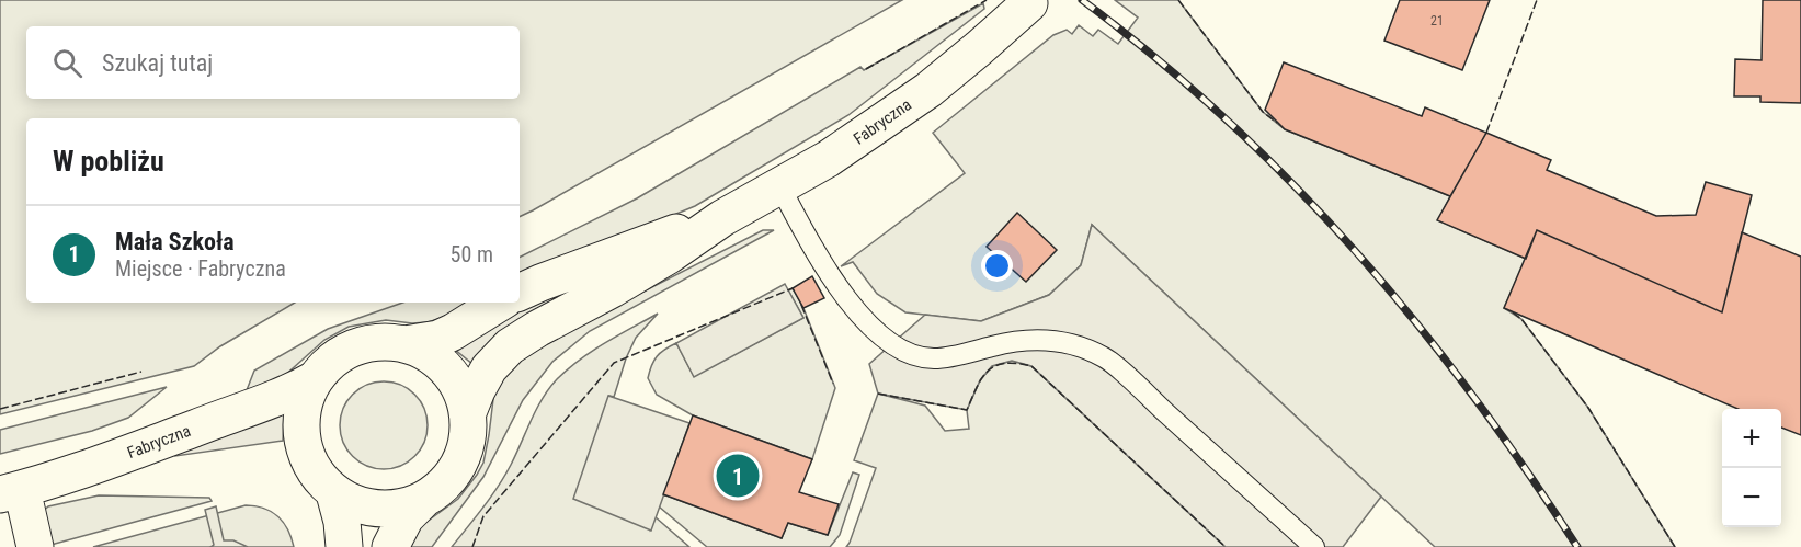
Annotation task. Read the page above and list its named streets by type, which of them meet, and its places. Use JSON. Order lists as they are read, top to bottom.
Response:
{
  "streets": {
    "street": ["Fabryczna"]
  },
  "house_numbers": ["21"],
  "page": {
    "search": "Szukaj tutaj",
    "heading": "W pobliżu",
    "list": [
      {
        "mark": "1",
        "name": "Mała Szkoła",
        "note": "Miejsce · Fabryczna",
        "value": "50 m"
      }
    ],
    "map_buttons": ["+", "−"],
    "pins": "1"
  }
}
